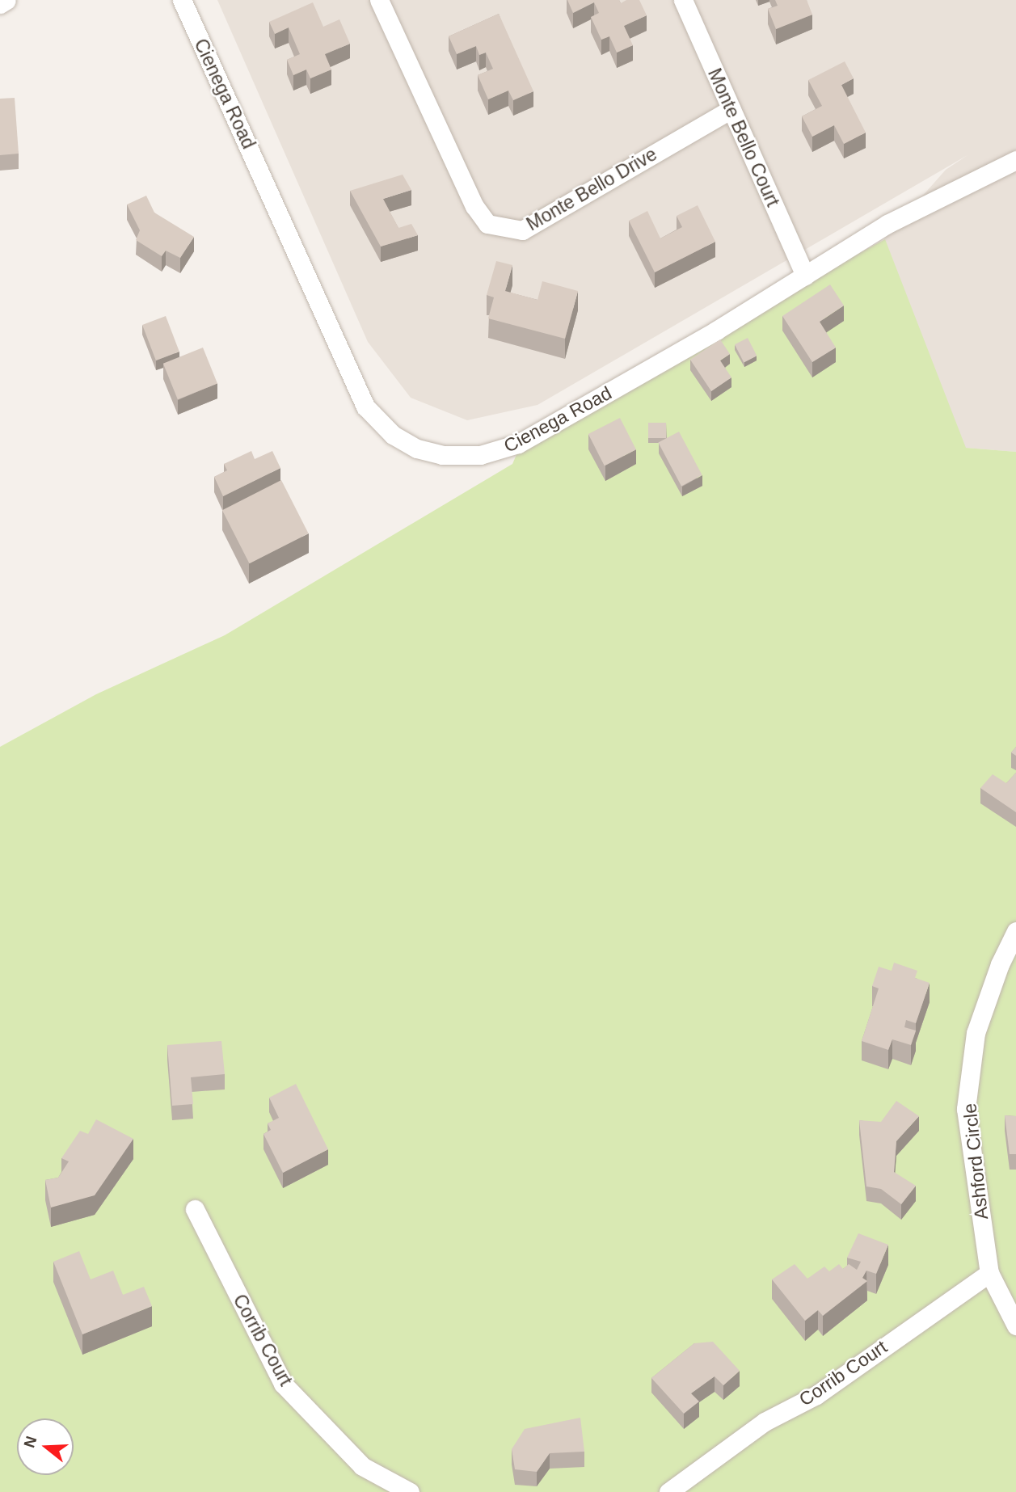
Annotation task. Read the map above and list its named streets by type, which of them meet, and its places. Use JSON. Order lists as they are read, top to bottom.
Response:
{
  "streets": {
    "street": [
      "Cienega Road",
      "Monte Bello Court",
      "Monte Bello Drive",
      "Ashford Circle",
      "Corrib Court"
    ]
  },
  "crossings": [
    ["Cienega Road", "Monte Bello Court"],
    ["Monte Bello Court", "Monte Bello Drive"],
    ["Ashford Circle", "Corrib Court"]
  ],
  "north": "left"
}
